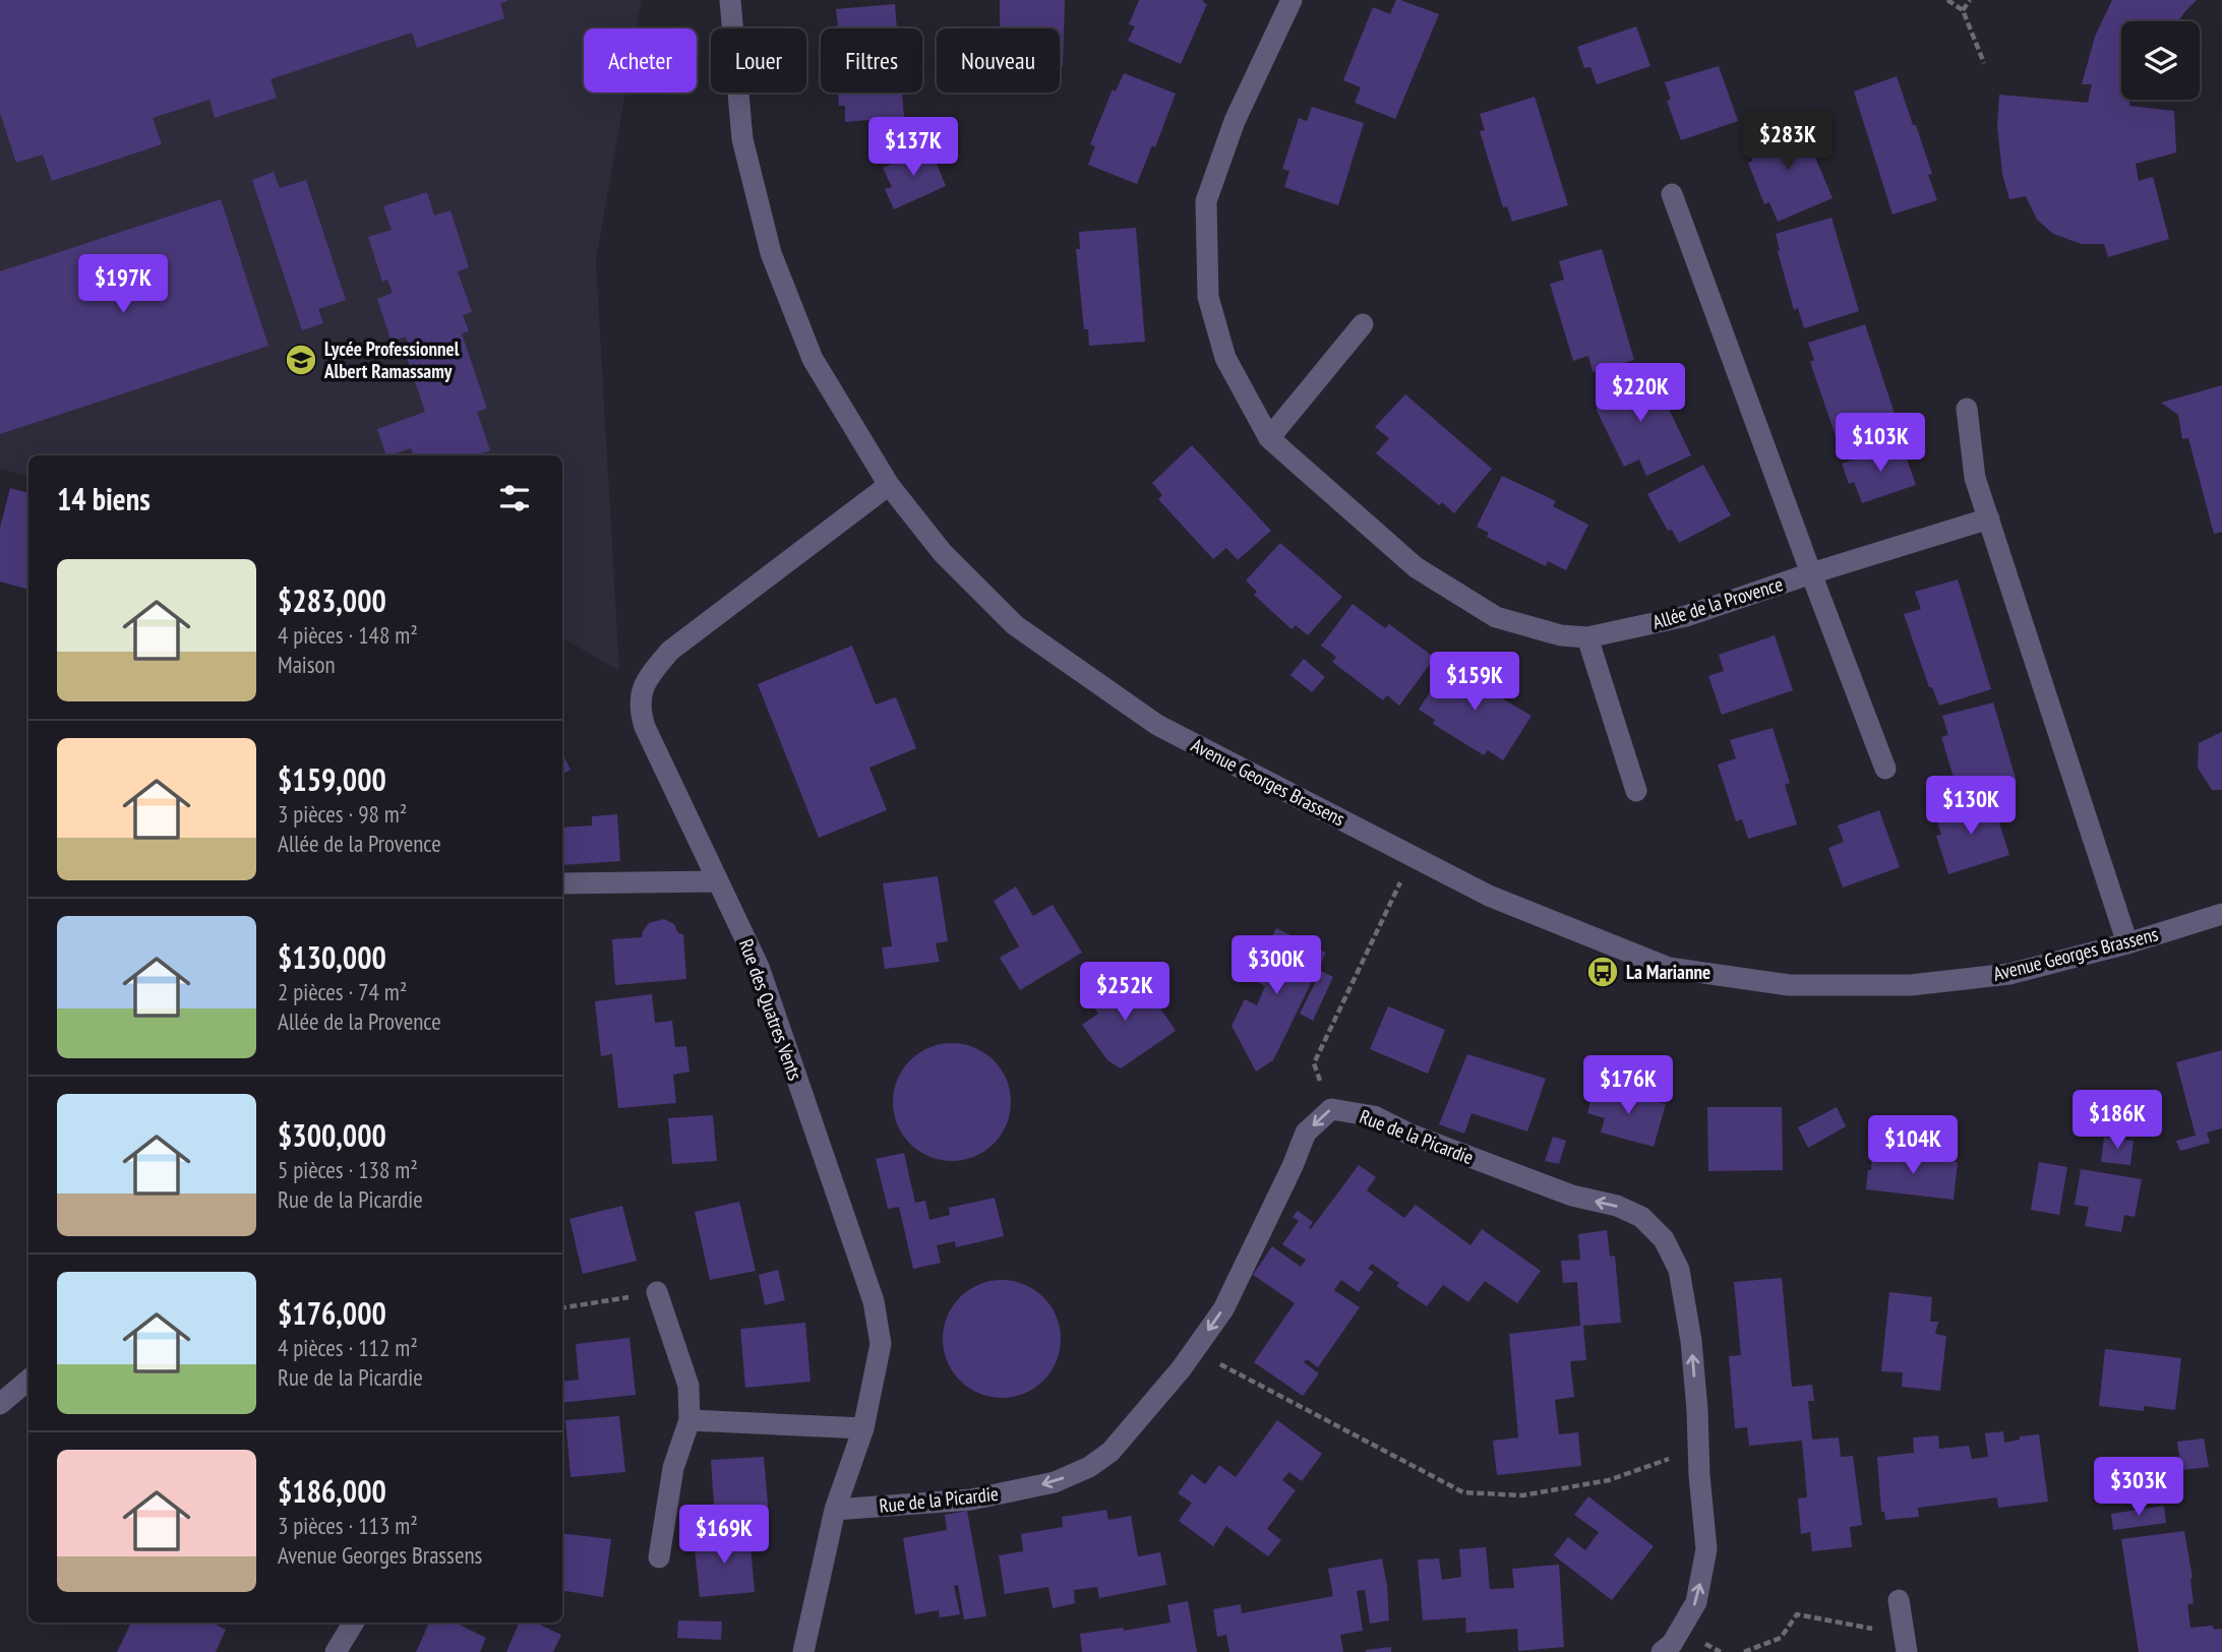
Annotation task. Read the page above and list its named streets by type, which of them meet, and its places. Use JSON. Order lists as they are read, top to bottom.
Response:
{
  "streets": {
    "street": [
      "Allée de la Provence",
      "Avenue Georges Brassens",
      "Rue des Quatres Vents",
      "Rue de la Picardie"
    ]
  },
  "crossings": [
    ["Avenue Georges Brassens", "Rue des Quatres Vents"],
    ["Rue des Quatres Vents", "Rue de la Picardie"]
  ],
  "places": {
    "school or university": ["Lycée Professionnel Albert Ramassamy"],
    "bus stop": ["La Marianne"]
  },
  "page": {
    "chip": [
      "Acheter",
      "Louer",
      "Filtres",
      "Nouveau"
    ],
    "price": [
      "$283K",
      "$137K",
      "$197K",
      "$220K",
      "$103K",
      "$159K",
      "$130K",
      "$300K",
      "$252K",
      "$176K",
      "$186K",
      "$104K",
      "$303K",
      "$169K"
    ],
    "heading": "14 biens",
    "list": [
      {
        "name": "$283,000",
        "note": "4 pièces · 148 m² · Maison"
      },
      {
        "name": "$159,000",
        "note": "3 pièces · 98 m² · Allée de la Provence"
      },
      {
        "name": "$130,000",
        "note": "2 pièces · 74 m² · Allée de la Provence"
      },
      {
        "name": "$300,000",
        "note": "5 pièces · 138 m² · Rue de la Picardie"
      },
      {
        "name": "$176,000",
        "note": "4 pièces · 112 m² · Rue de la Picardie"
      },
      {
        "name": "$186,000",
        "note": "3 pièces · 113 m² · Avenue Georges Brassens"
      }
    ]
  }
}
